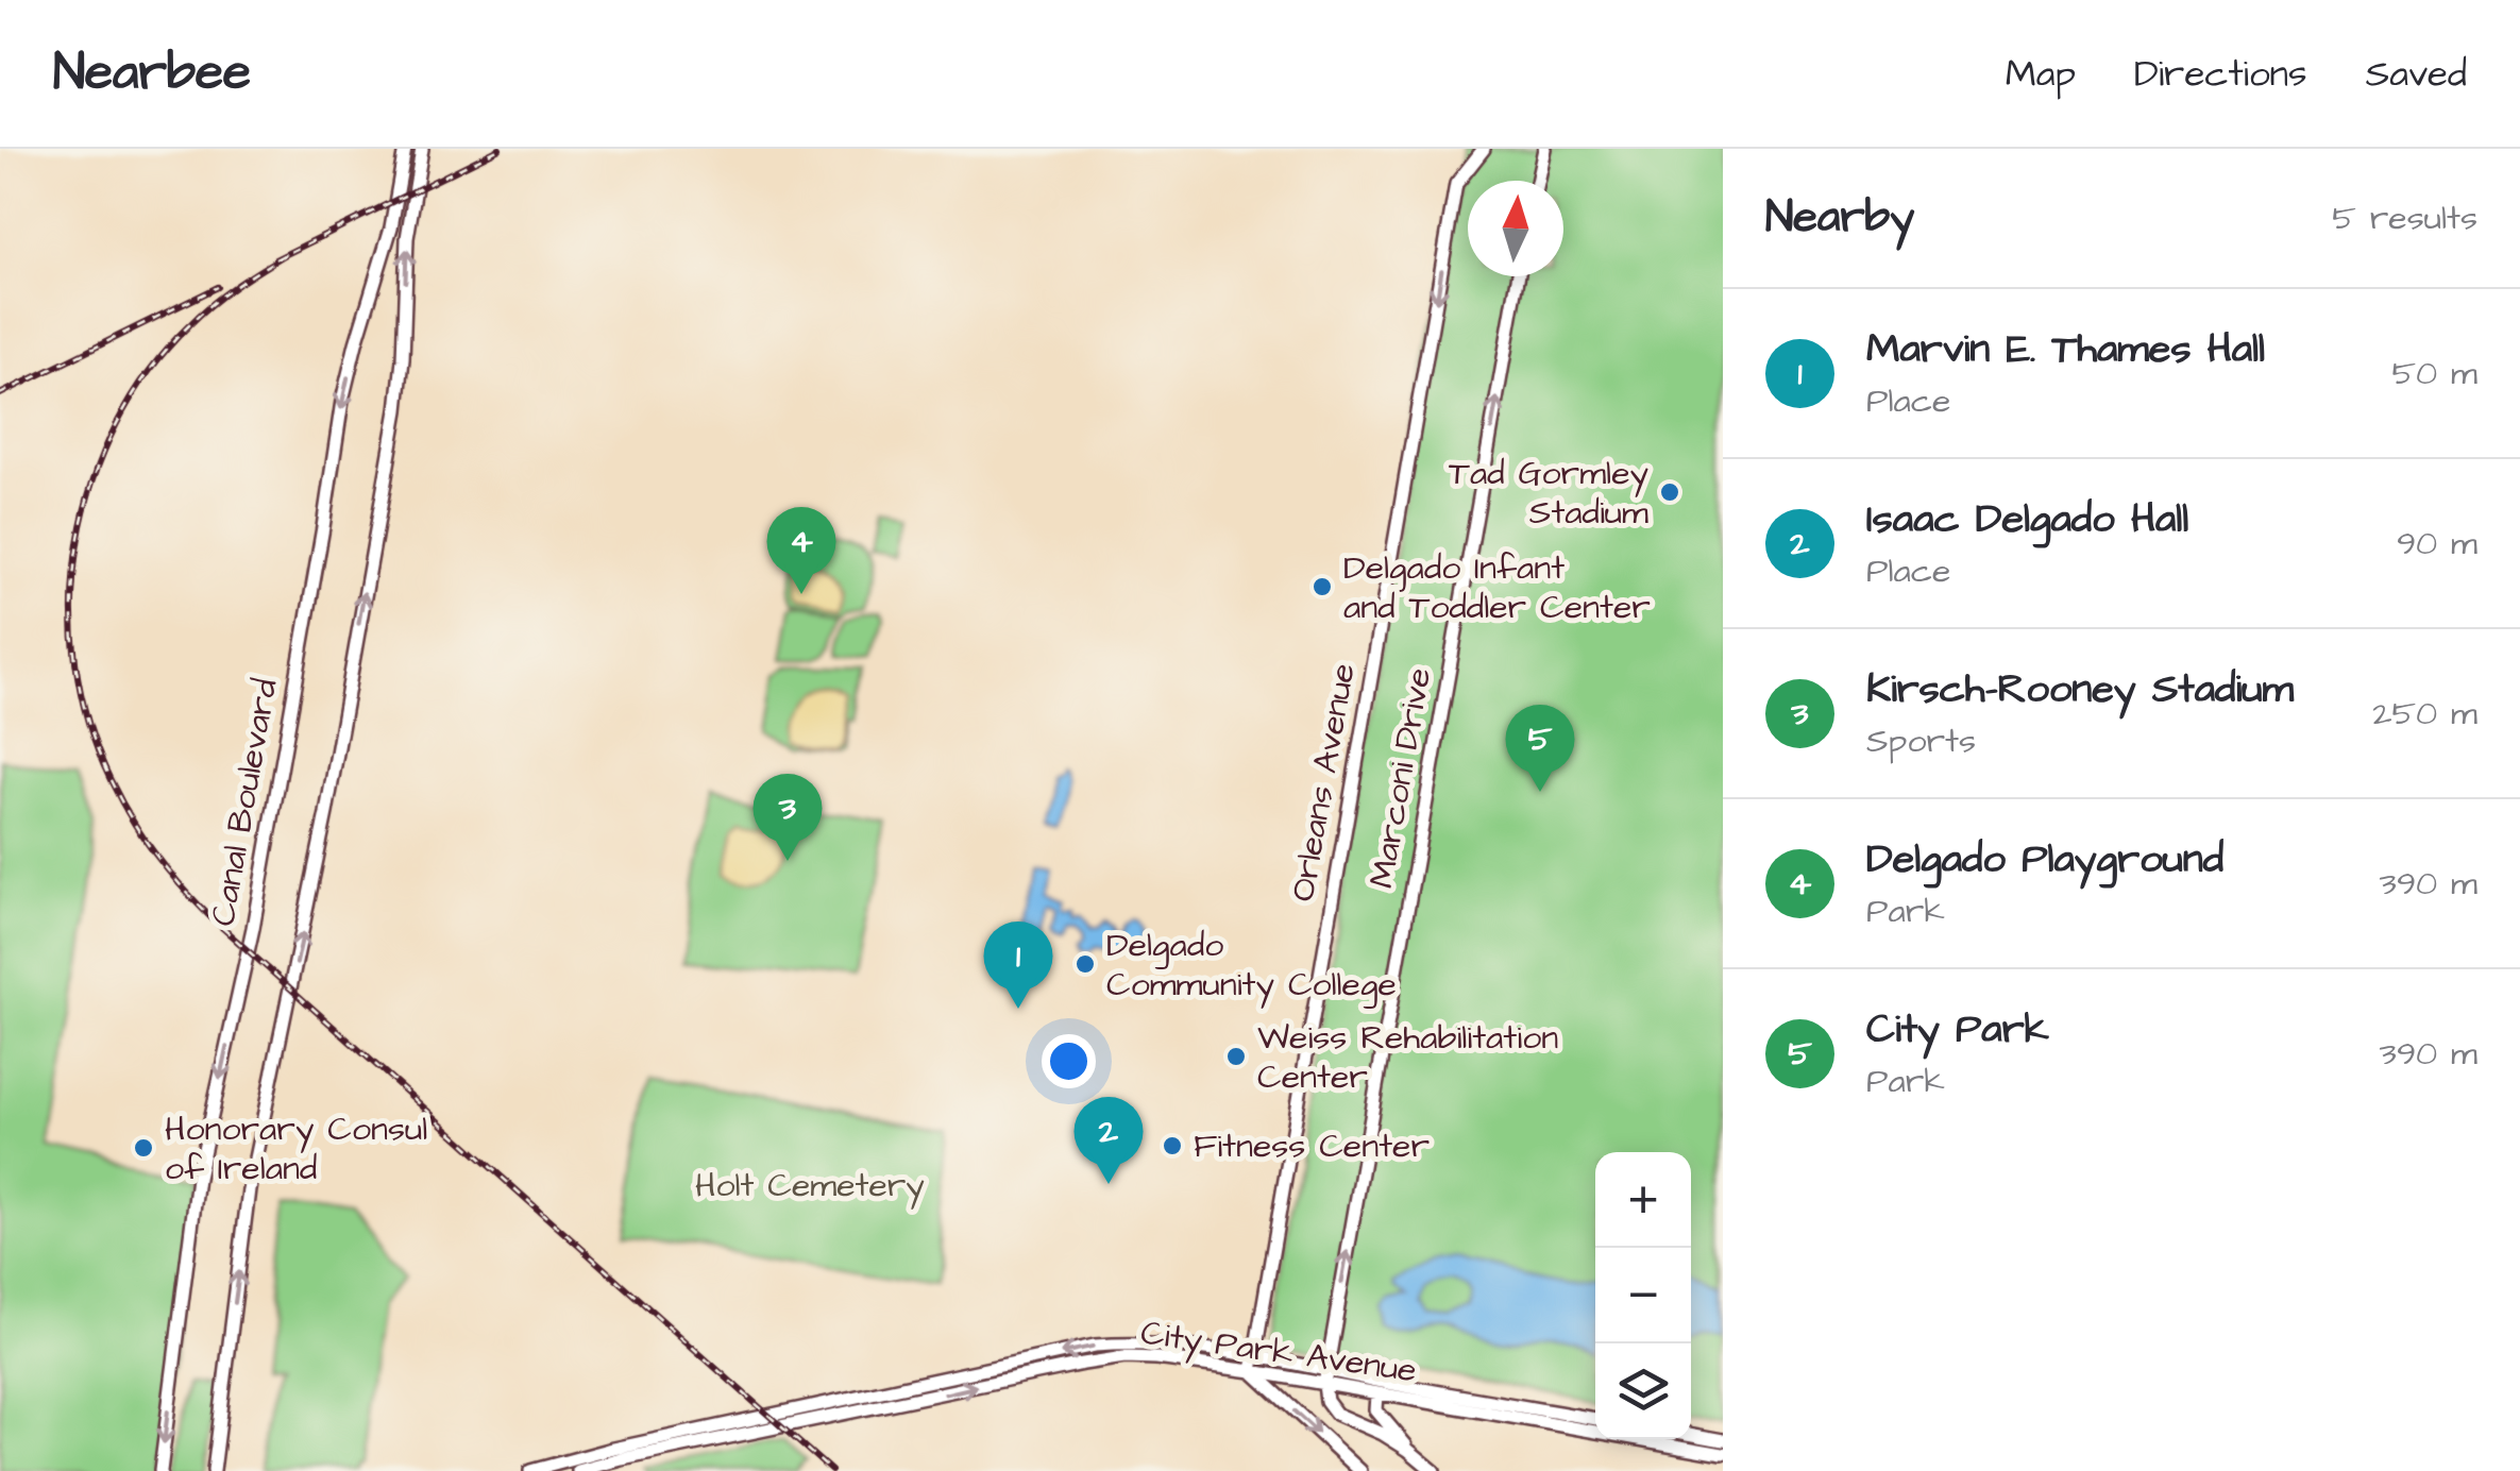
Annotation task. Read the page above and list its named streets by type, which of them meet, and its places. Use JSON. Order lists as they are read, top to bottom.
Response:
{
  "streets": {
    "main road": [
      "Marconi Drive",
      "Orleans Avenue",
      "Canal Boulevard",
      "City Park Avenue"
    ]
  },
  "crossings": [
    ["Marconi Drive", "City Park Avenue"],
    ["Orleans Avenue", "City Park Avenue"]
  ],
  "one_way": ["Marconi Drive", "Orleans Avenue"],
  "parks": ["Holt Cemetery"],
  "places": [
    "Tad Gormley Stadium",
    "Delgado Infant and Toddler Center",
    "Delgado Community College",
    "Weiss Rehabilitation Center",
    "Fitness Center",
    "Honorary Consul of Ireland"
  ],
  "north": "top",
  "page": {
    "header": "Nearbee",
    "nav": ["Map", "Directions", "Saved"],
    "heading": ["Nearby", "5 results"],
    "list": [
      {
        "mark": "1",
        "name": "Marvin E. Thames Hall",
        "note": "Place",
        "value": "50 m"
      },
      {
        "mark": "2",
        "name": "Isaac Delgado Hall",
        "note": "Place",
        "value": "90 m"
      },
      {
        "mark": "3",
        "name": "Kirsch-Rooney Stadium",
        "note": "Sports",
        "value": "250 m"
      },
      {
        "mark": "4",
        "name": "Delgado Playground",
        "note": "Park",
        "value": "390 m"
      },
      {
        "mark": "5",
        "name": "City Park",
        "note": "Park",
        "value": "390 m"
      }
    ],
    "pins": [
      "4",
      "5",
      "3",
      "1",
      "2"
    ],
    "map_buttons": ["+", "−"]
  }
}
